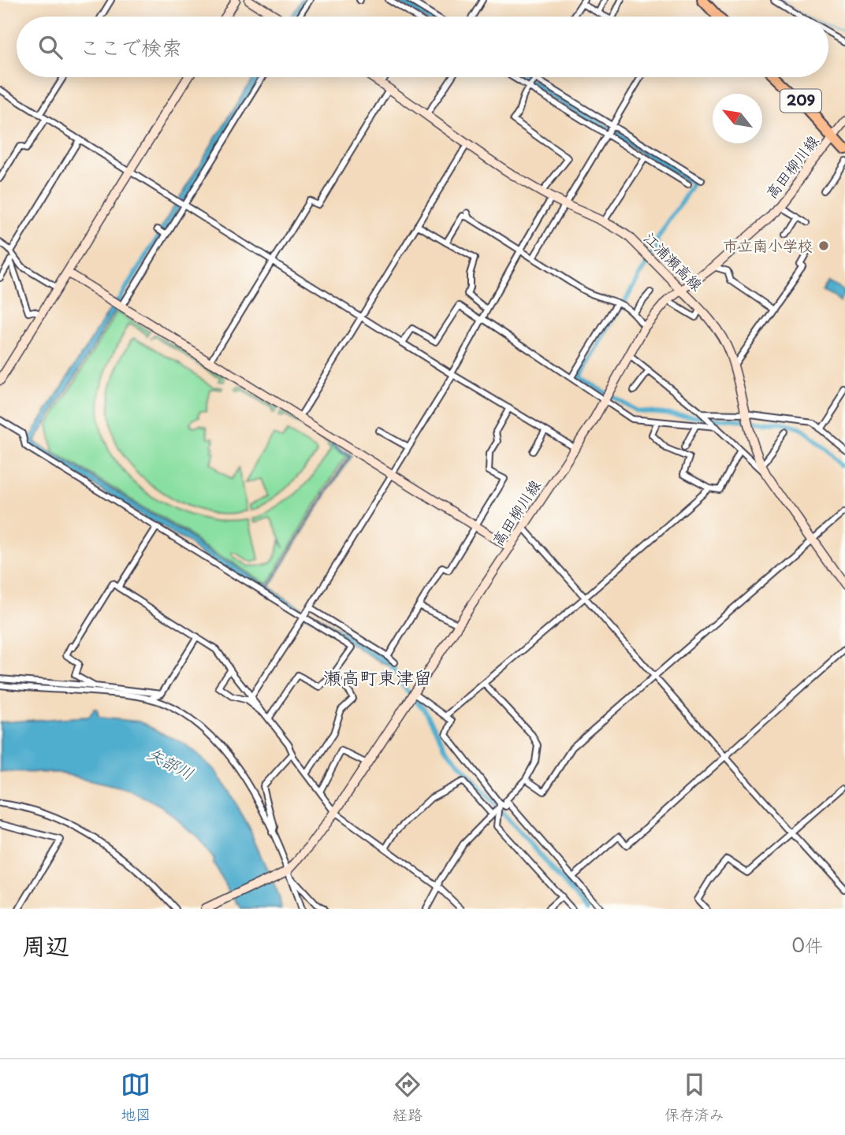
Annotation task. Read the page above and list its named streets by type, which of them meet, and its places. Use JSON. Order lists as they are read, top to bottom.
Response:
{
  "streets": {
    "highway": ["209"],
    "main road": ["高田柳川線", "江浦瀬高線"]
  },
  "crossings": [
    ["209", "高田柳川線"],
    ["高田柳川線", "江浦瀬高線"]
  ],
  "districts": ["瀬高町東津留"],
  "water": ["矢部川"],
  "places": ["市立南小学校"],
  "north": "top left",
  "page": {
    "search": "ここで検索",
    "heading": ["周辺", "0件"],
    "nav": ["地図", "経路", "保存済み"]
  }
}
